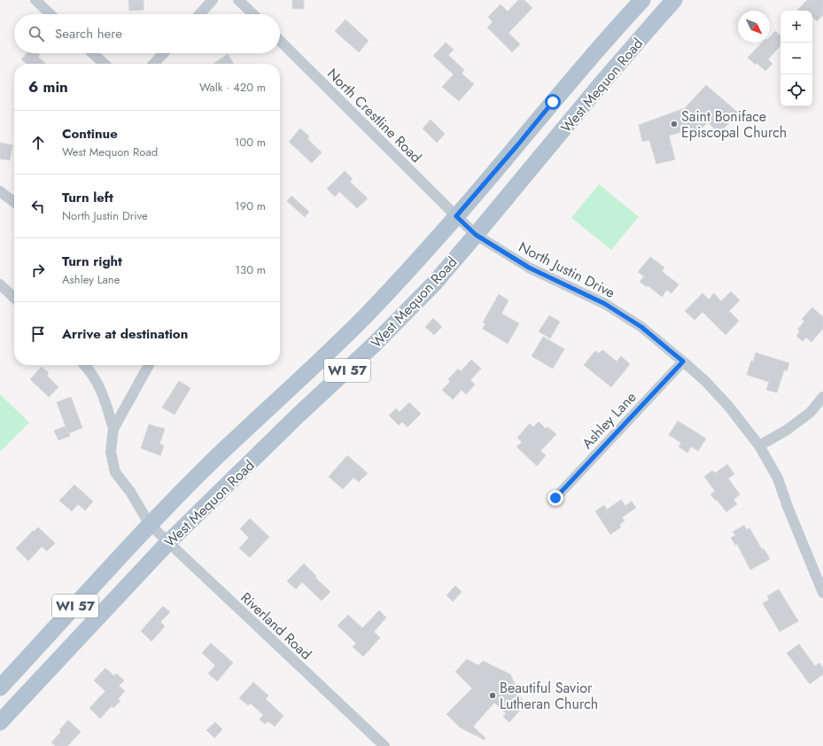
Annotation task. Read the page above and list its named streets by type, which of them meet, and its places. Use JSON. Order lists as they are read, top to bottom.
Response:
{
  "streets": {
    "main road": ["West Mequon Road", "WI 57"],
    "street": [
      "North Crestline Road",
      "North Justin Drive",
      "Ashley Lane",
      "Riverland Road"
    ]
  },
  "crossings": [
    ["West Mequon Road", "North Crestline Road"],
    ["West Mequon Road", "North Justin Drive"],
    ["West Mequon Road", "Riverland Road"],
    ["North Crestline Road", "North Justin Drive"],
    ["North Justin Drive", "Ashley Lane"]
  ],
  "places": ["Saint Boniface Episcopal Church", "Beautiful Savior Lutheran Church"],
  "north": "bottom right",
  "page": {
    "map_buttons": ["+", "−"],
    "search": "Search here",
    "heading": ["6 min", "Walk · 420 m"],
    "list": [
      ["Continue", "West Mequon Road", "100 m"],
      ["Turn left", "North Justin Drive", "190 m"],
      ["Turn right", "Ashley Lane", "130 m"],
      "Arrive at destination"
    ]
  }
}
